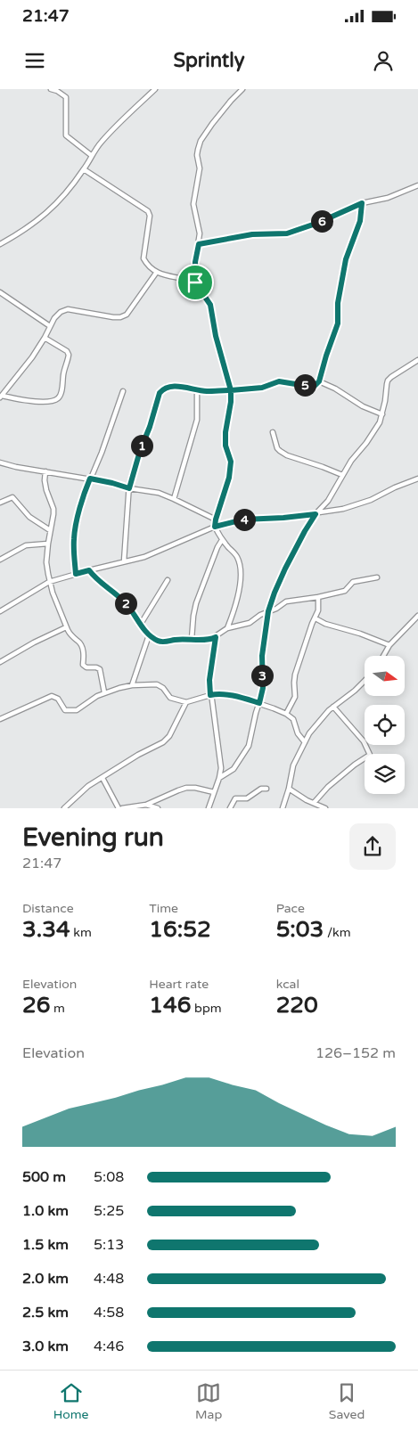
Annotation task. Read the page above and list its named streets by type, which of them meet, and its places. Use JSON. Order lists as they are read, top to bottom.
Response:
{
  "north": "right",
  "page": {
    "status": "21:47",
    "header": "Sprintly",
    "pins": [
      "6",
      "5",
      "1",
      "4",
      "2",
      "3"
    ],
    "heading": ["Evening run", "21:47"],
    "stats": [
      ["Distance", "3.34 km"],
      ["Time", "16:52"],
      ["Pace", "5:03 /km"],
      ["Elevation", "26 m"],
      ["Heart rate", "146 bpm"],
      ["kcal", "220"]
    ],
    "chart": ["Elevation", "126–152 m"],
    "list": [
      {
        "name": "500 m",
        "note": "5:08"
      },
      {
        "name": "1.0 km",
        "note": "5:25"
      },
      {
        "name": "1.5 km",
        "note": "5:13"
      },
      {
        "name": "2.0 km",
        "note": "4:48"
      },
      {
        "name": "2.5 km",
        "note": "4:58"
      },
      {
        "name": "3.0 km",
        "note": "4:46"
      }
    ],
    "tabs": ["Home", "Map", "Saved"]
  }
}
